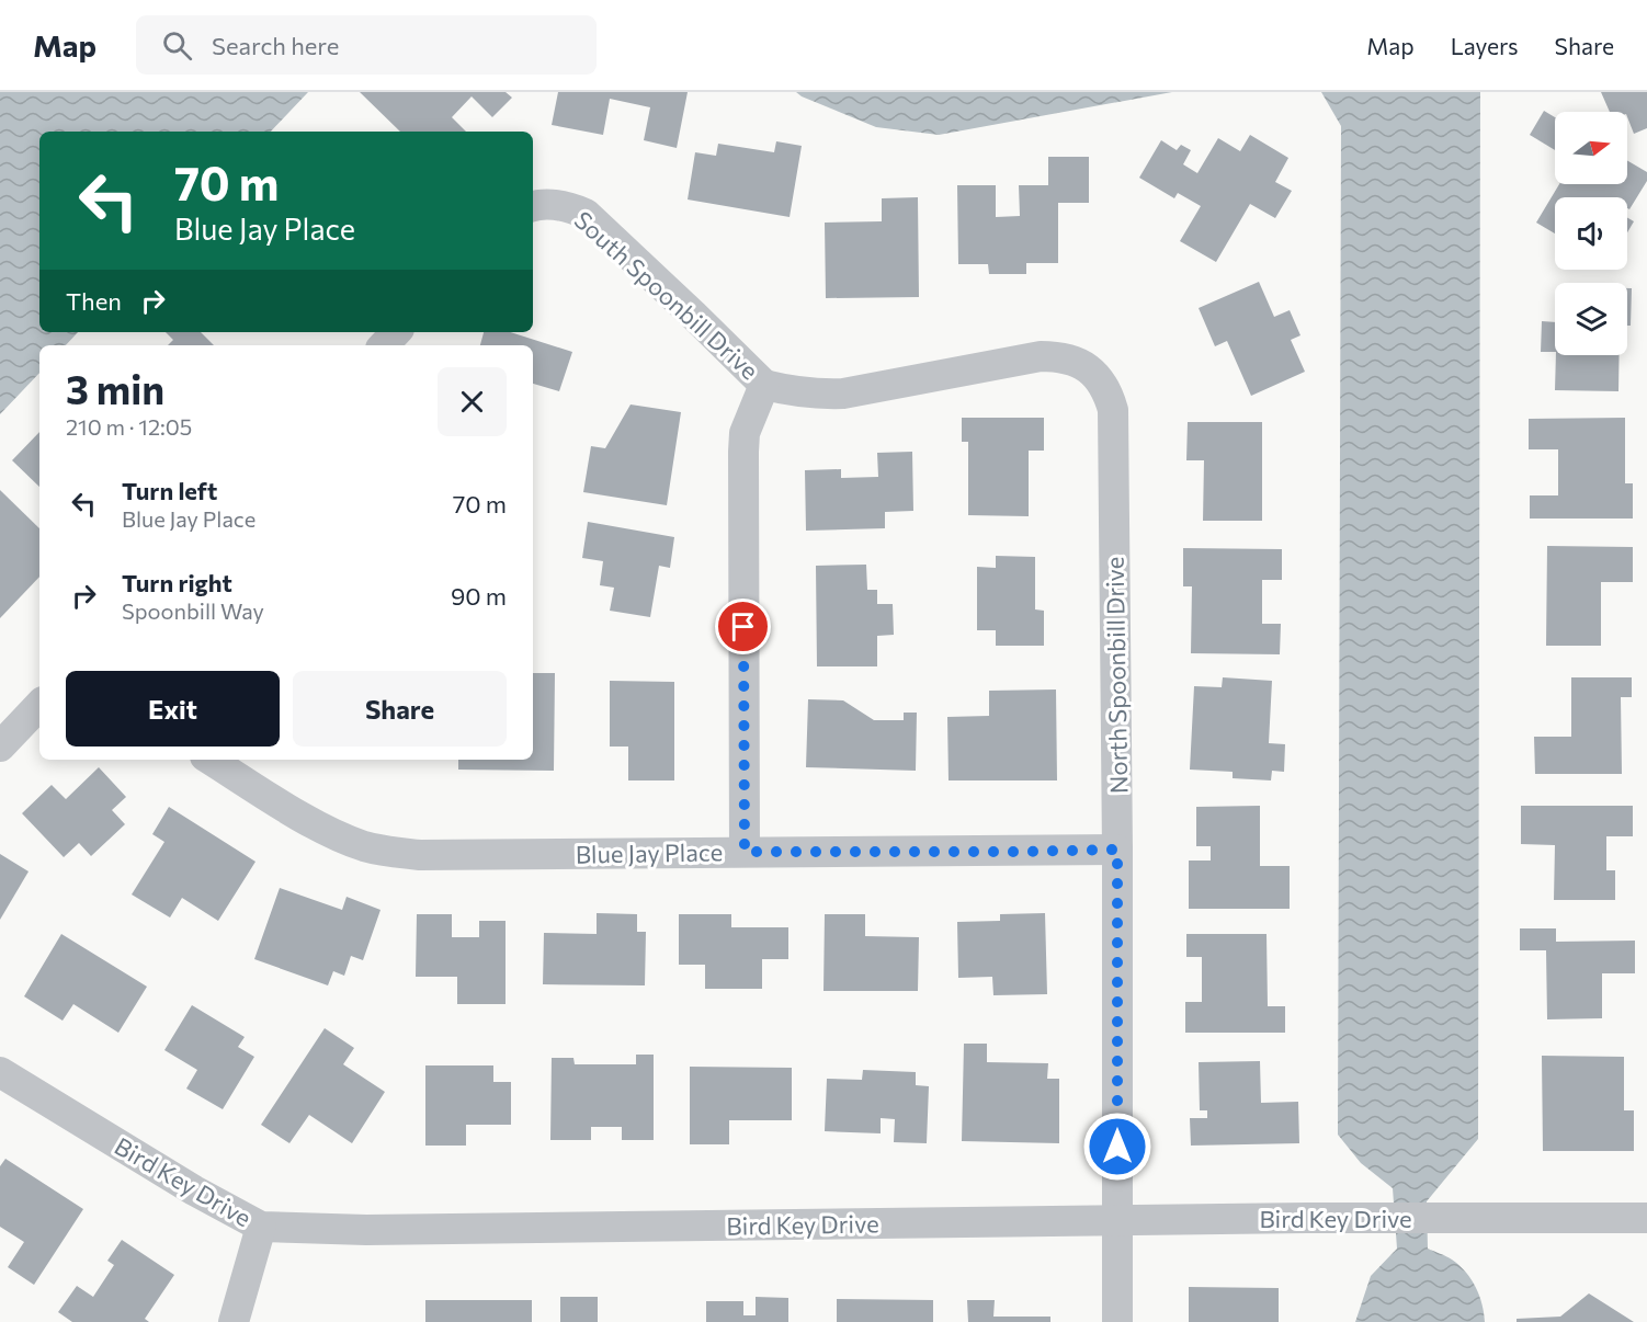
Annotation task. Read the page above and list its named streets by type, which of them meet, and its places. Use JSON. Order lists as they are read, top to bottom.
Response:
{
  "streets": {
    "street": [
      "South Spoonbill Drive",
      "North Spoonbill Drive",
      "Blue Jay Place",
      "Bird Key Drive"
    ]
  },
  "crossings": [
    ["South Spoonbill Drive", "North Spoonbill Drive"],
    ["North Spoonbill Drive", "Blue Jay Place"],
    ["North Spoonbill Drive", "Bird Key Drive"]
  ],
  "north": "right",
  "page": {
    "header": "Map",
    "search": "Search here",
    "nav": ["Map", "Layers", "Share"],
    "turn": ["70 m", "Blue Jay Place"],
    "then": "Then",
    "heading": ["3 min", "210 m · 12:05"],
    "list": [
      {
        "name": "Turn left",
        "note": "Blue Jay Place",
        "value": "70 m"
      },
      {
        "name": "Turn right",
        "note": "Spoonbill Way",
        "value": "90 m"
      }
    ],
    "buttons": ["Exit", "Share"]
  }
}
